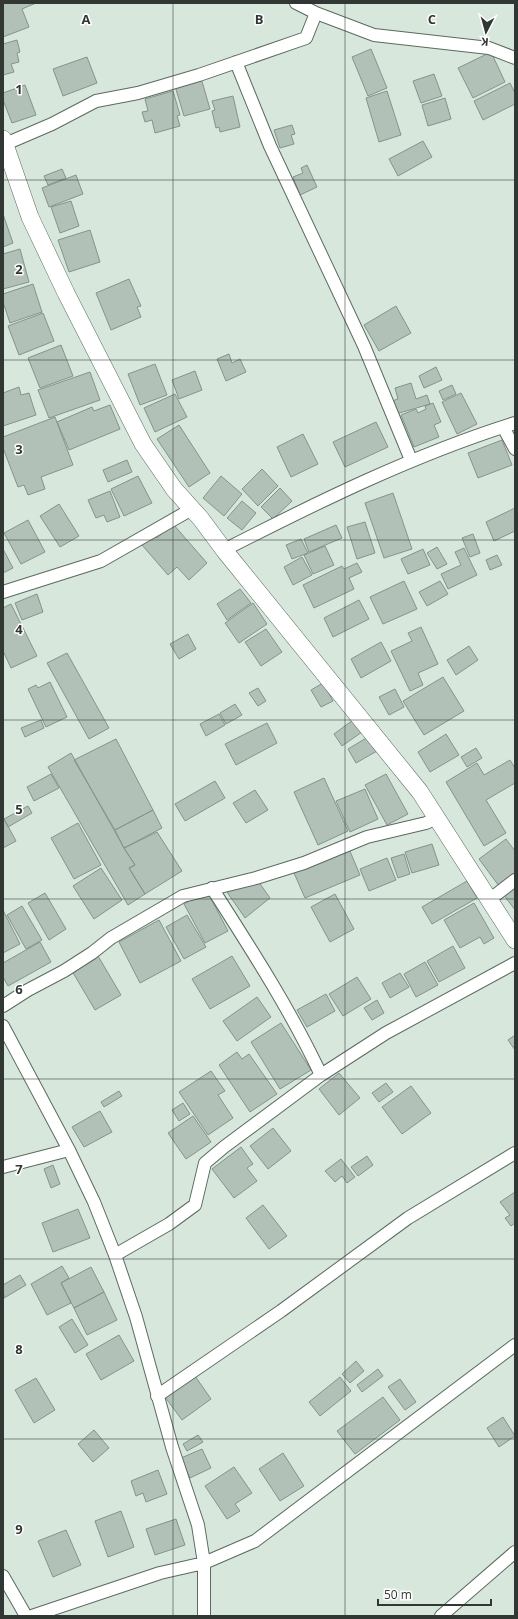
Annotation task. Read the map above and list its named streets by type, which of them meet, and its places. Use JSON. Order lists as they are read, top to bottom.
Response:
{
  "scale_bar": "50 m",
  "north": "bottom",
  "grid": {
    "columns": ["A", "B", "C"],
    "rows": [
      "1",
      "2",
      "3",
      "4",
      "5",
      "6",
      "7",
      "8",
      "9"
    ]
  }
}
